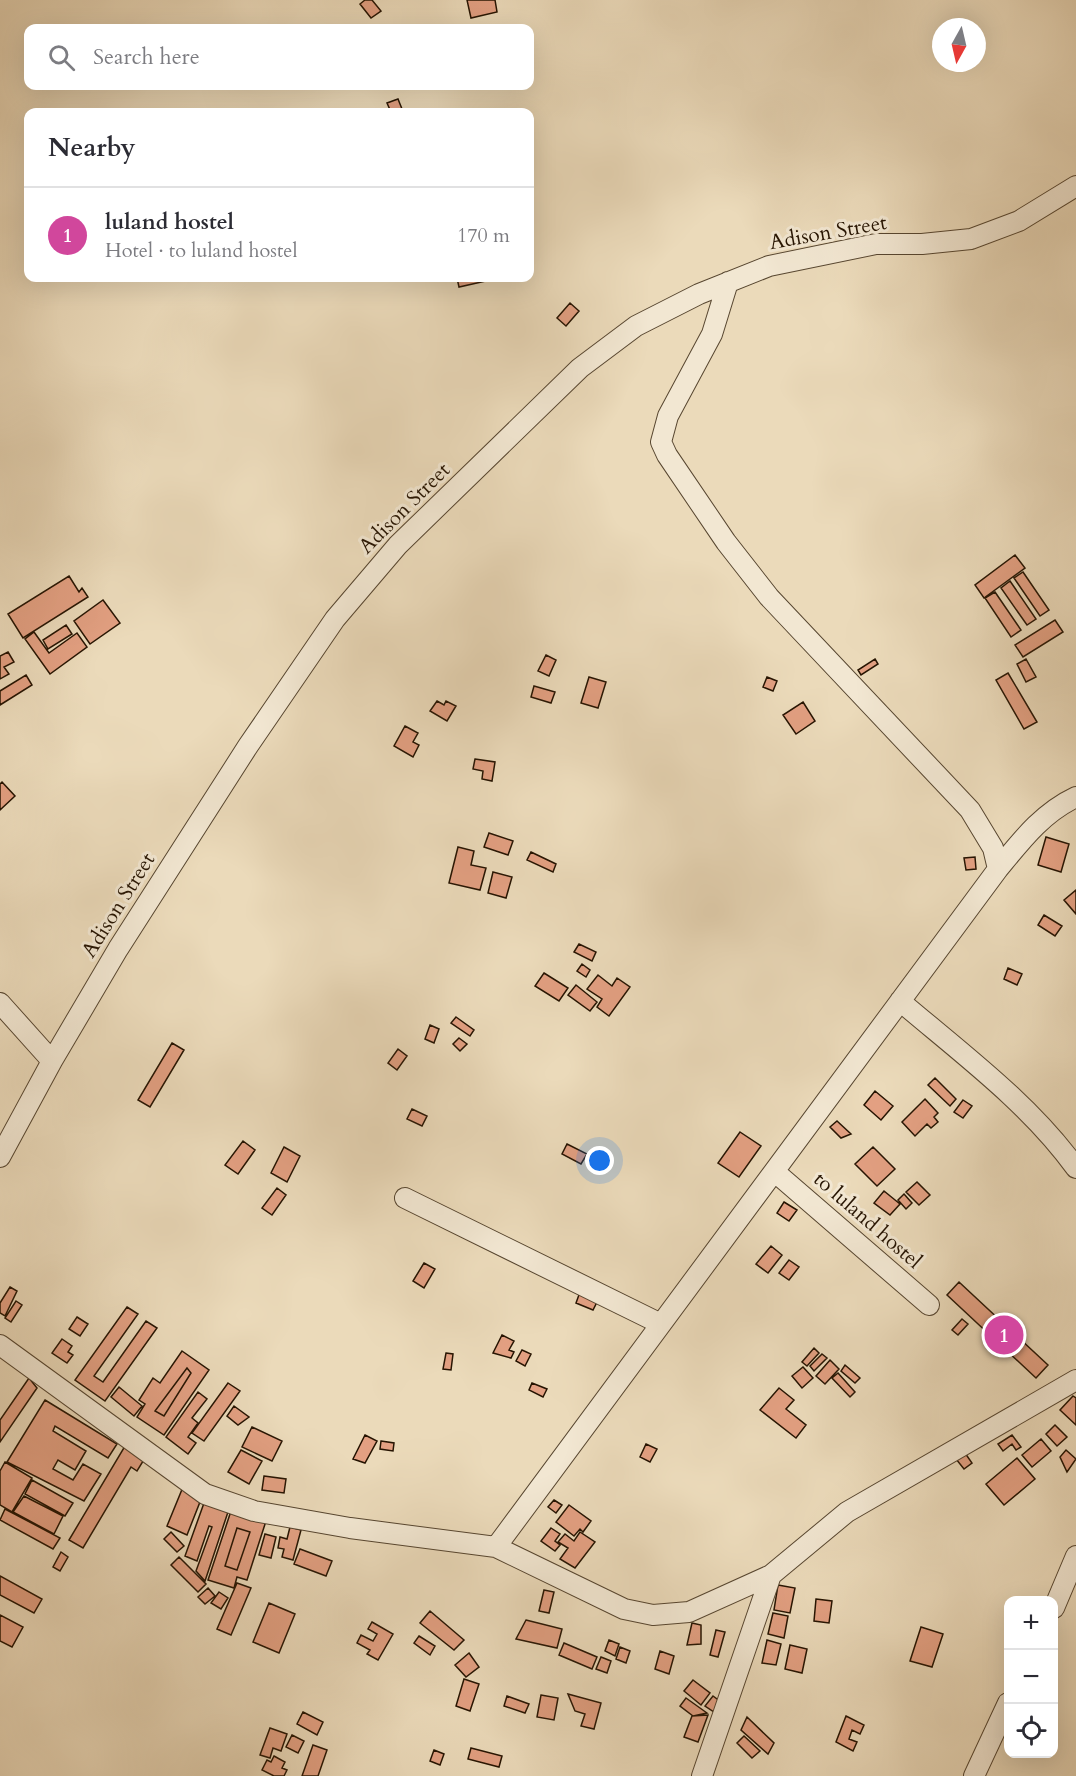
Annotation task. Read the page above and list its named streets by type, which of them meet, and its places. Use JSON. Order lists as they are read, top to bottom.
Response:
{
  "streets": {
    "street": ["Adison Street", "to luland hostel"]
  },
  "north": "bottom",
  "page": {
    "search": "Search here",
    "heading": "Nearby",
    "list": [
      {
        "mark": "1",
        "name": "luland hostel",
        "note": "Hotel · to luland hostel",
        "value": "170 m"
      }
    ],
    "pins": "1",
    "map_buttons": ["+", "−"]
  }
}
